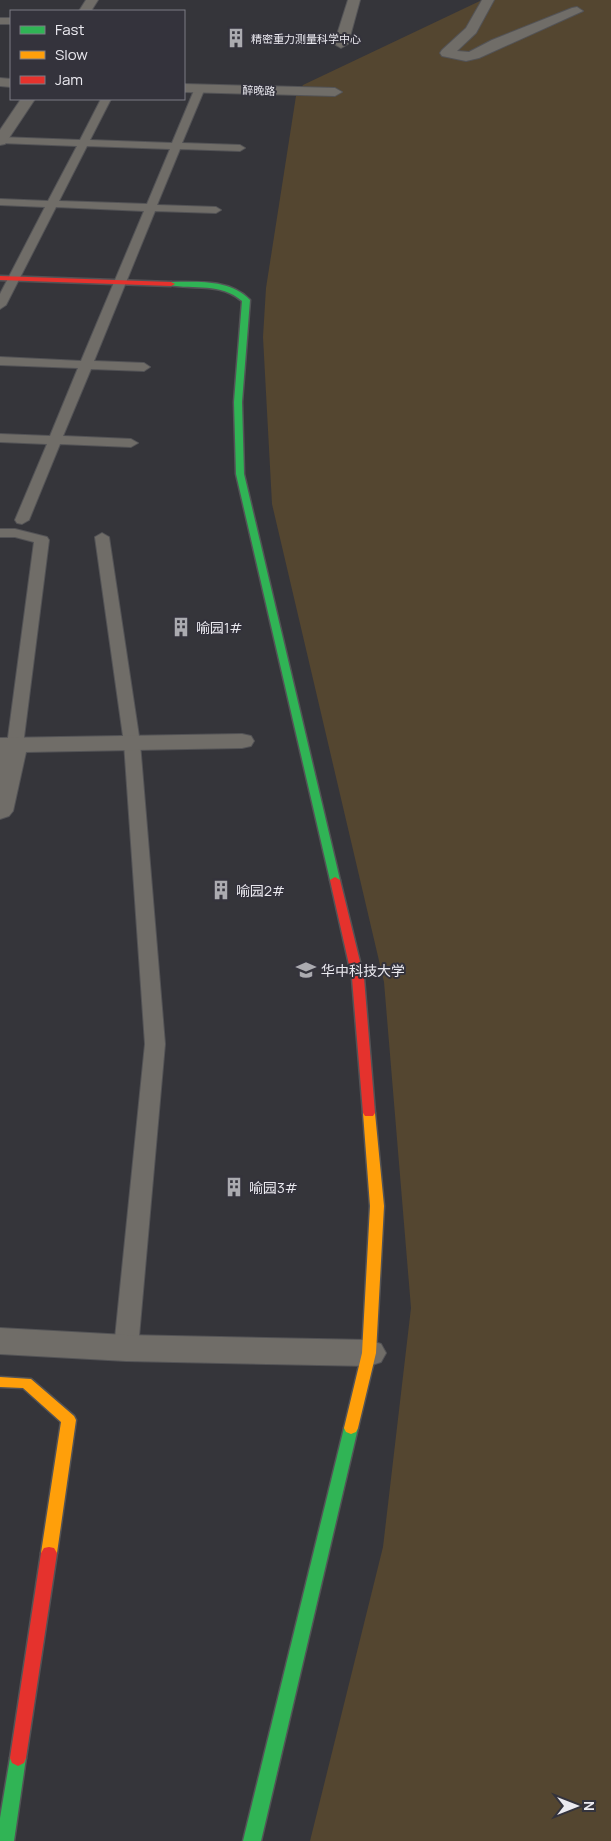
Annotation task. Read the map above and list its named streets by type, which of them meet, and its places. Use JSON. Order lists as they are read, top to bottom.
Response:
{
  "streets": {
    "street": ["醉晚路"]
  },
  "places": {
    "building": [
      "精密重力测量科学中心",
      "喻园1#",
      "喻园2#",
      "喻园3#"
    ],
    "school or university": ["华中科技大学"]
  },
  "legend": ["Fast", "Slow", "Jam"],
  "north": "right"
}
